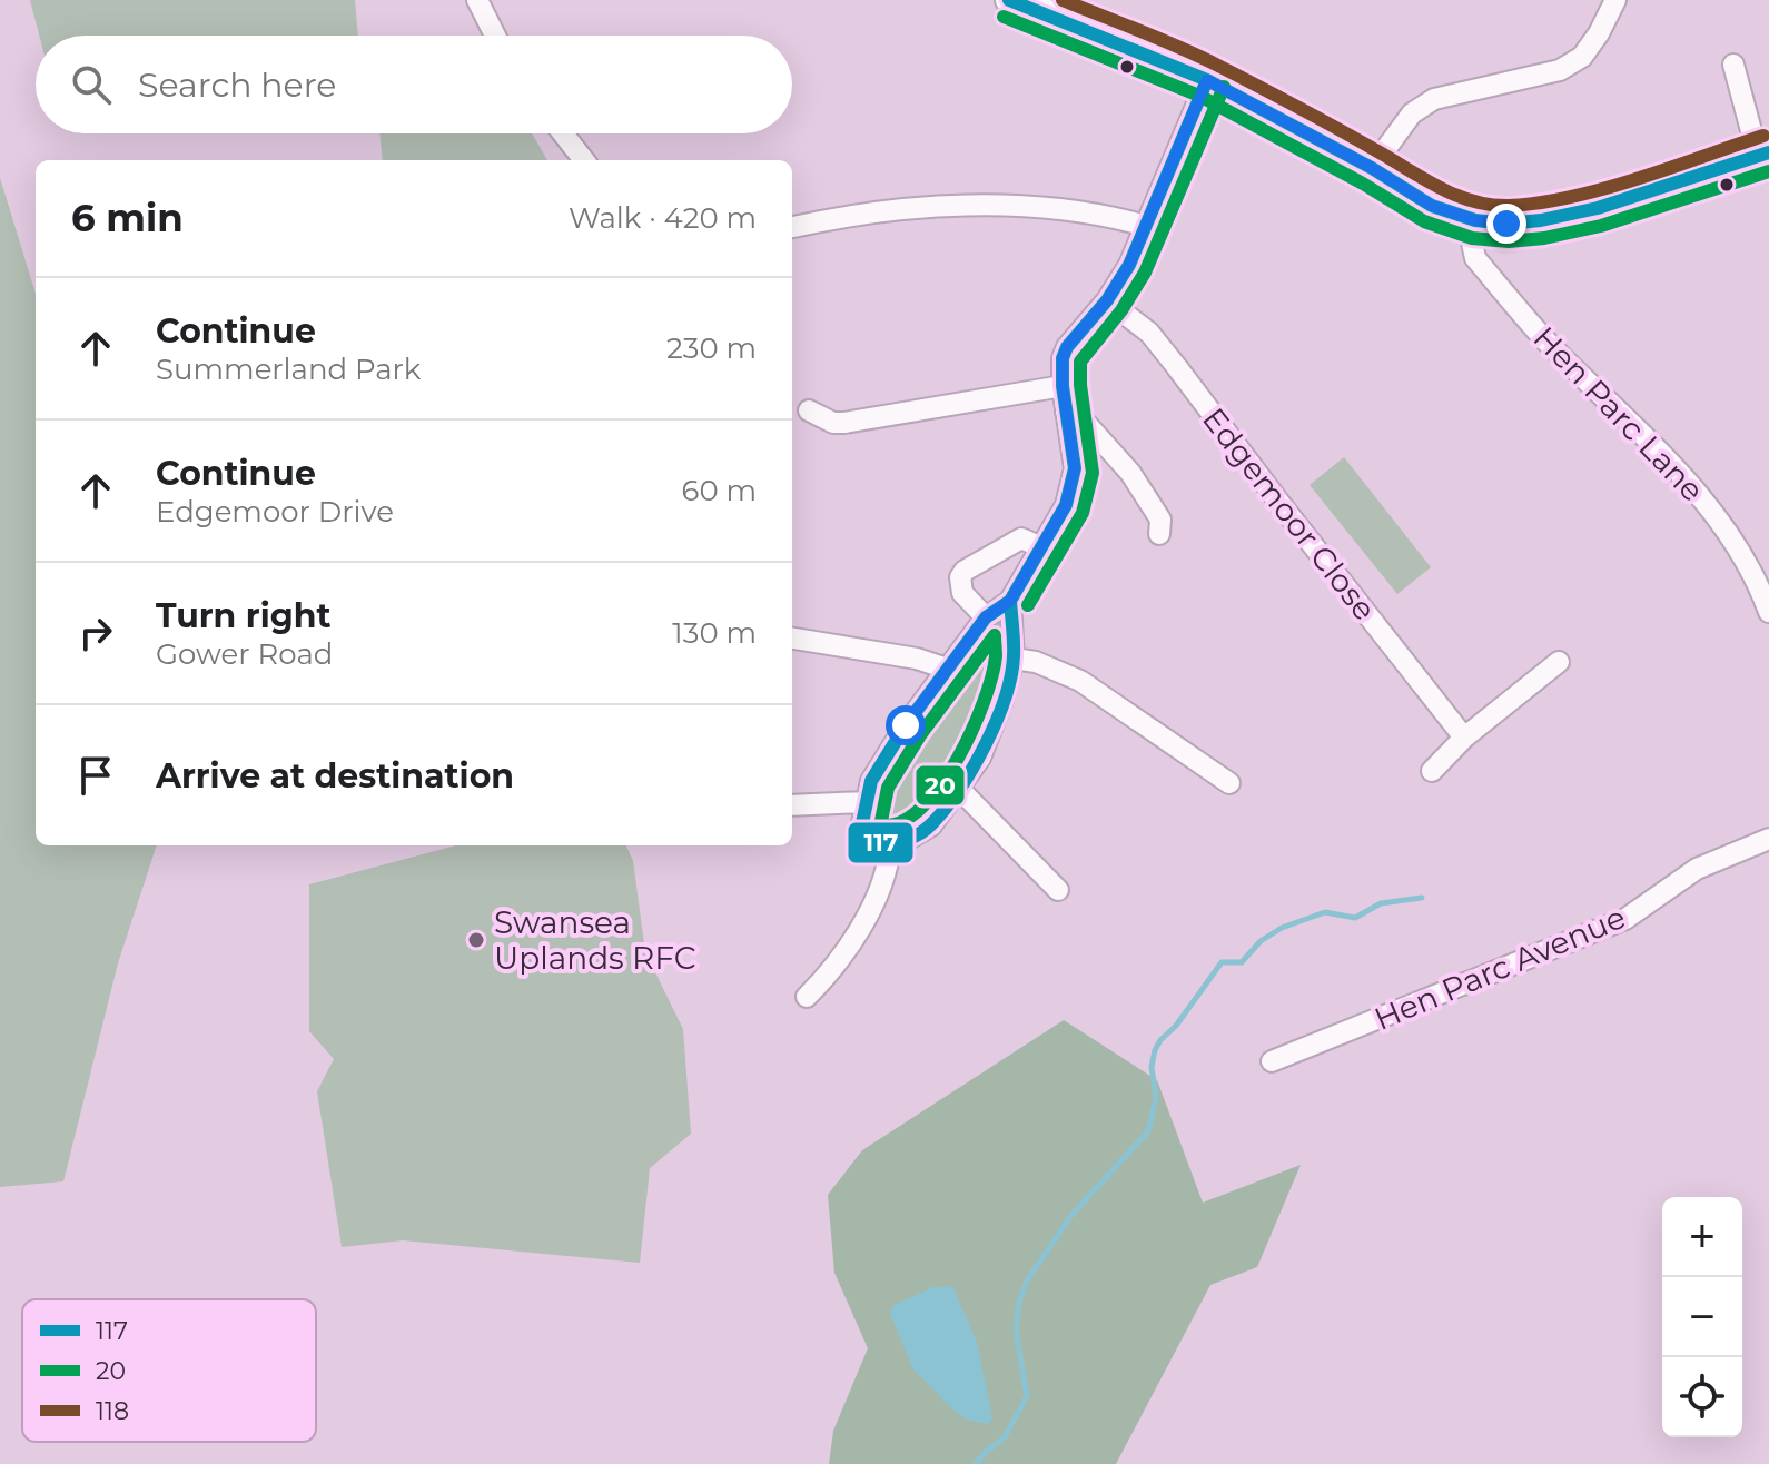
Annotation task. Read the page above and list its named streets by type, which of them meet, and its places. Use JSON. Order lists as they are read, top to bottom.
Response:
{
  "streets": {
    "street": ["Hen Parc Lane", "Edgemoor Close", "Hen Parc Avenue"]
  },
  "places": ["Swansea Uplands RFC"],
  "lines": ["transit line 117", "transit line 118", "transit line 20"],
  "legend": ["117", "20", "118"],
  "page": {
    "search": "Search here",
    "heading": ["6 min", "Walk · 420 m"],
    "list": [
      ["Continue", "Summerland Park", "230 m"],
      ["Continue", "Edgemoor Drive", "60 m"],
      ["Turn right", "Gower Road", "130 m"],
      "Arrive at destination"
    ],
    "map_buttons": ["+", "−"]
  }
}
